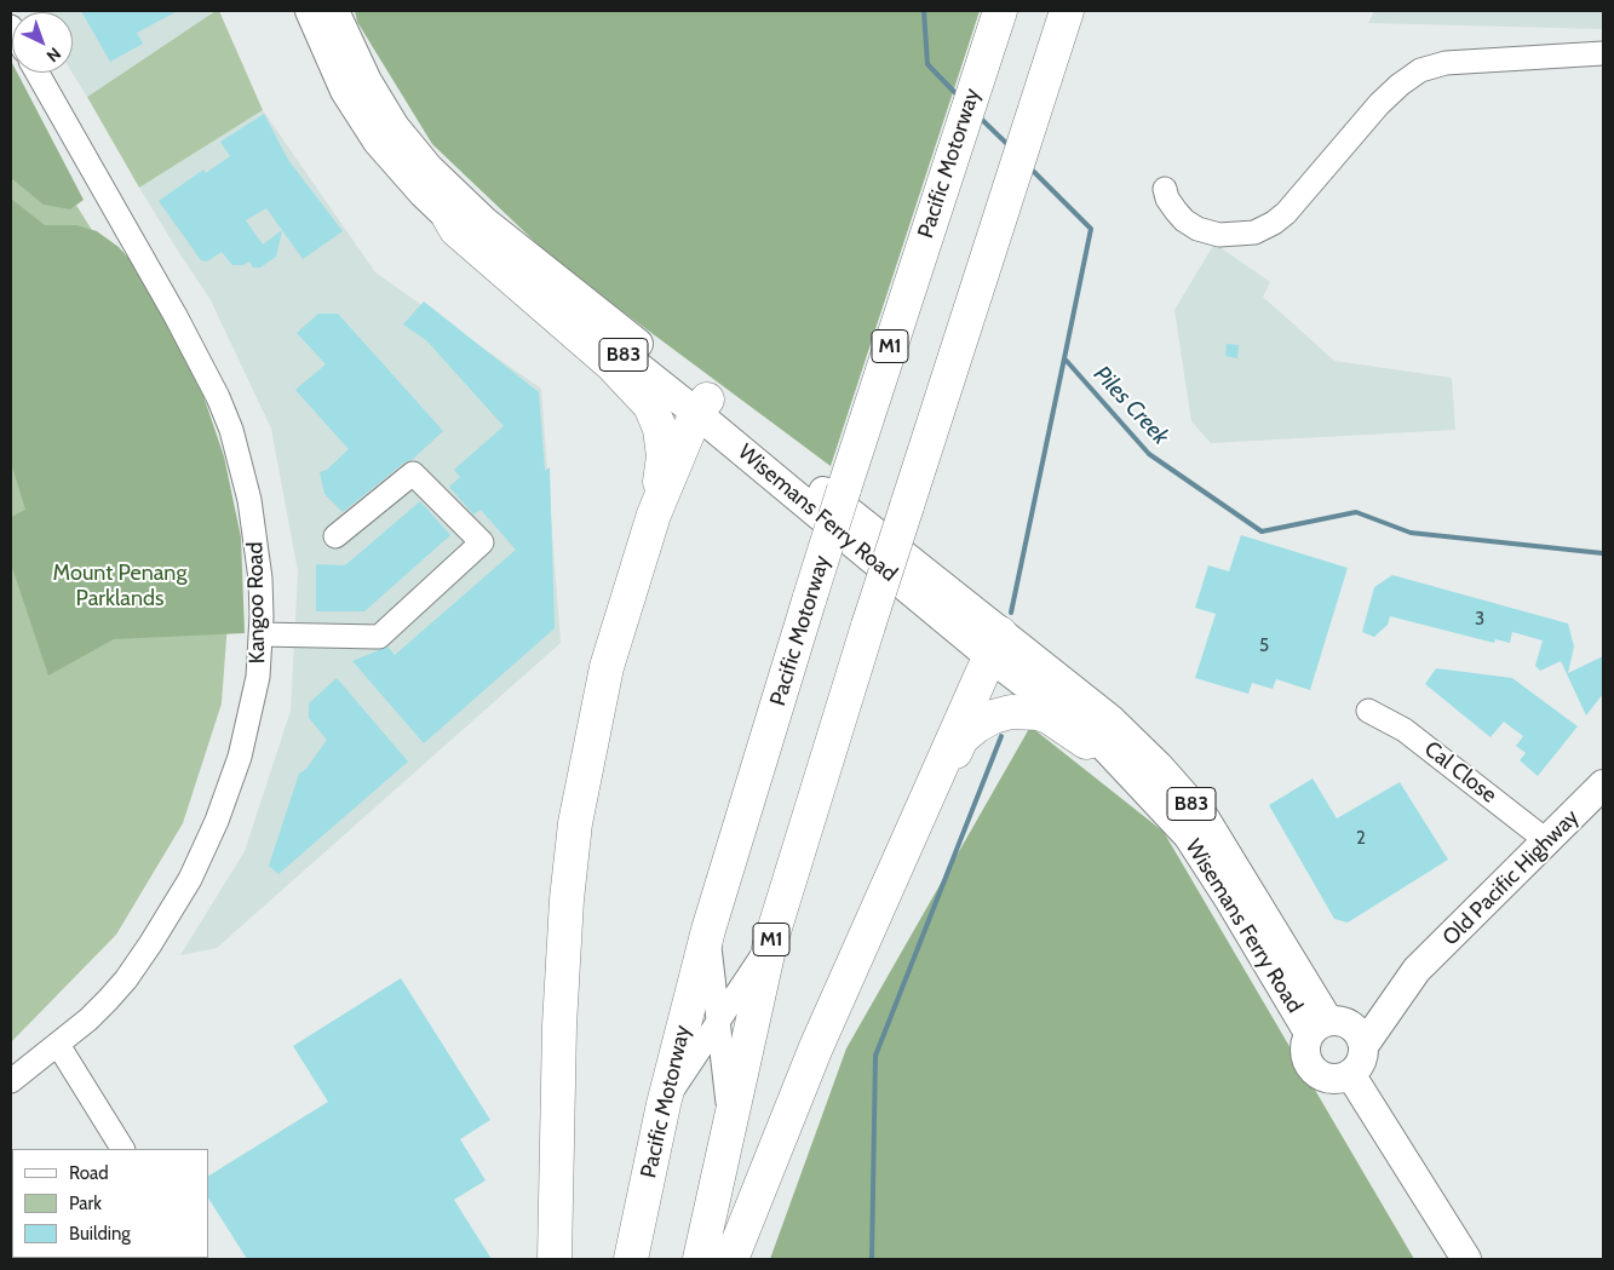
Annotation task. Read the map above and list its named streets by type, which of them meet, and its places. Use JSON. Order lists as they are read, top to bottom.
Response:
{
  "streets": {
    "highway": ["Pacific Motorway", "M1"],
    "main road": ["B83", "Wisemans Ferry Road", "Old Pacific Highway"],
    "street": ["Kangoo Road", "Cal Close"]
  },
  "crossings": [
    ["Wisemans Ferry Road", "Old Pacific Highway"],
    ["Cal Close", "Old Pacific Highway"]
  ],
  "water": ["Piles Creek"],
  "parks": ["Mount Penang Parklands"],
  "house_numbers": ["3", "5", "2"],
  "legend": ["Road", "Park", "Building"],
  "north": "bottom right"
}
